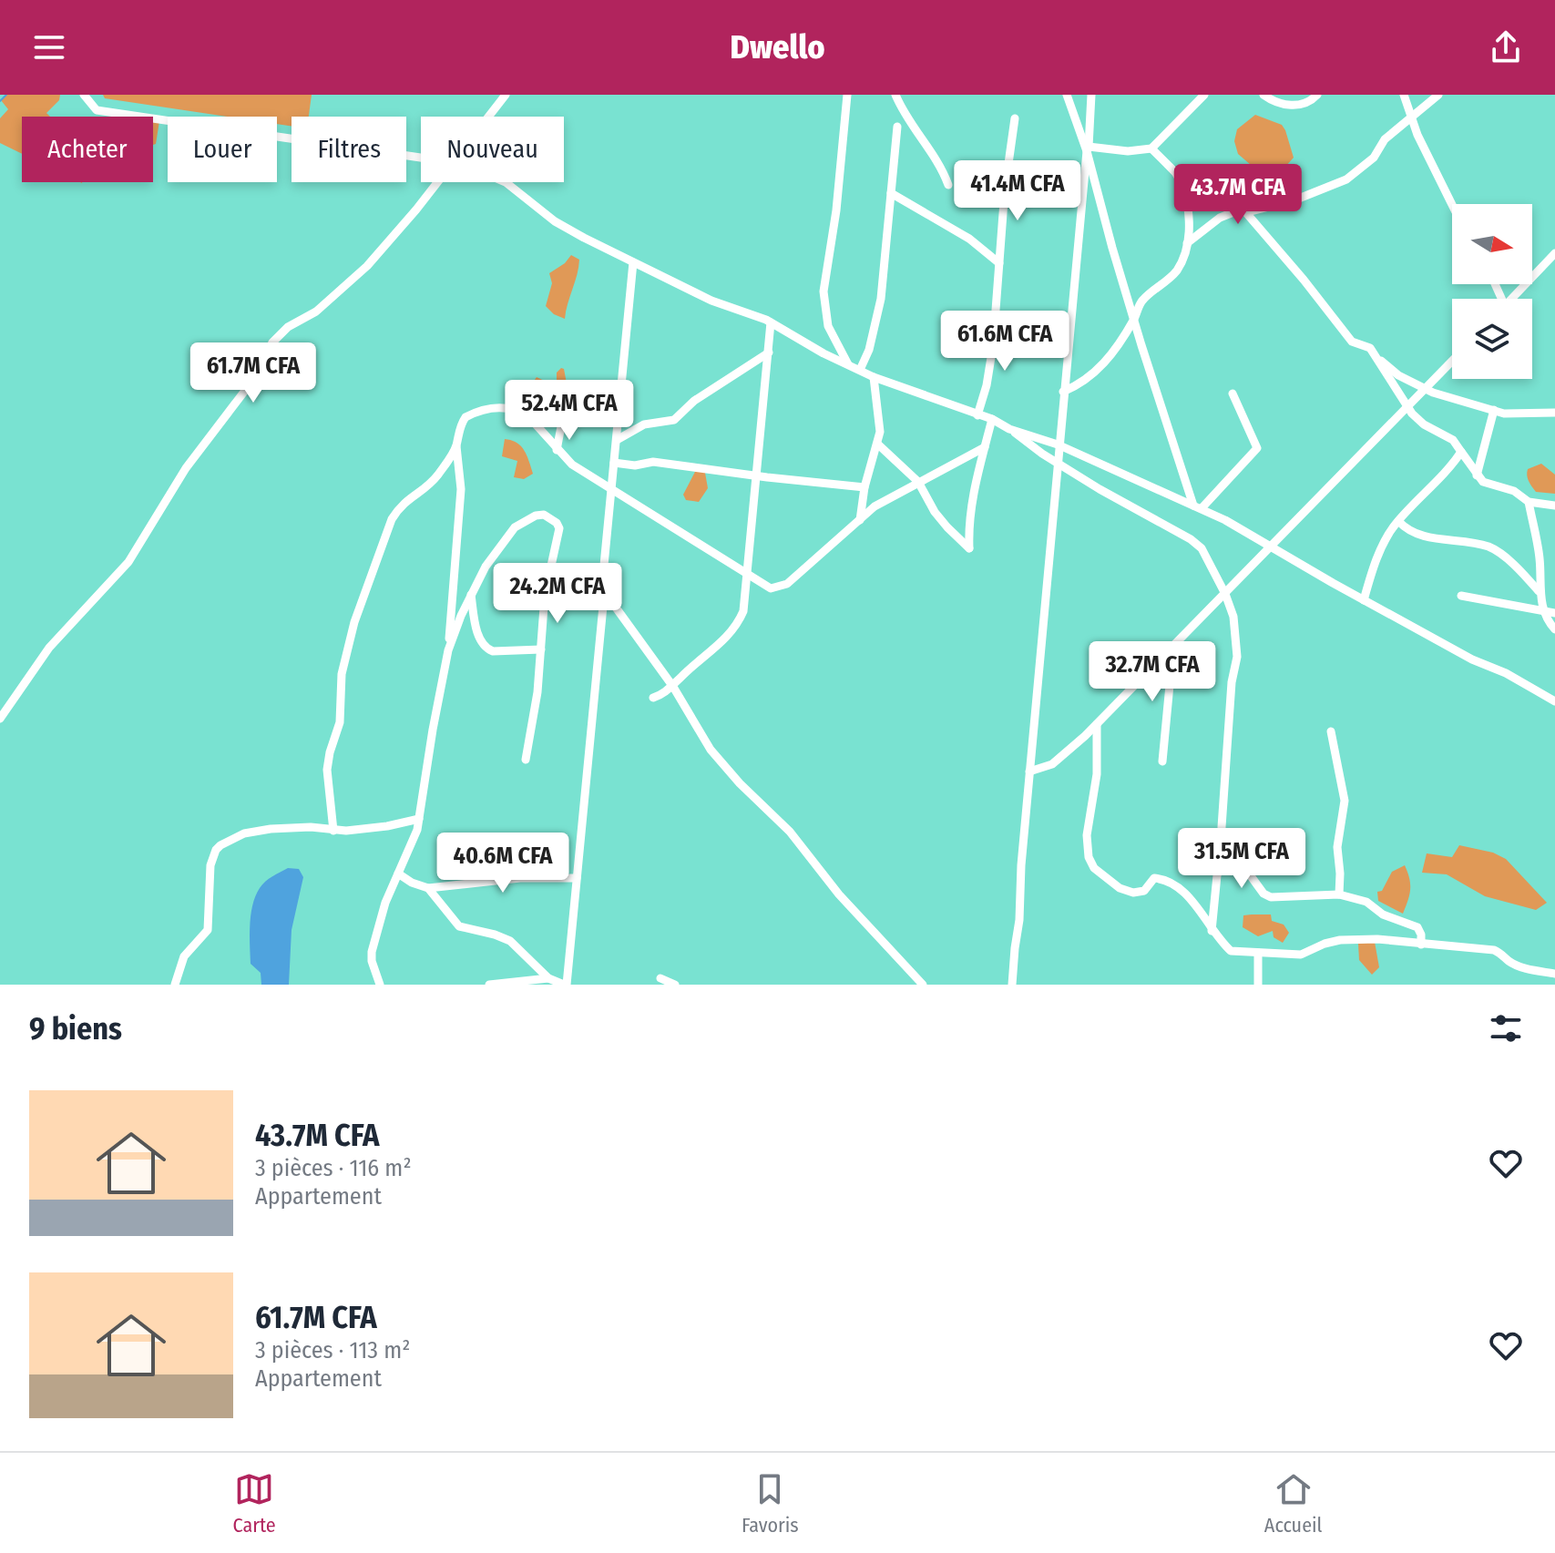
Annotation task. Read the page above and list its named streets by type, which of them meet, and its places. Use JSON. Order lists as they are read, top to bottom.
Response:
{
  "north": "right",
  "page": {
    "header": "Dwello",
    "chip": [
      "Acheter",
      "Louer",
      "Filtres",
      "Nouveau"
    ],
    "price": [
      "41.4M CFA",
      "43.7M CFA",
      "61.6M CFA",
      "61.7M CFA",
      "52.4M CFA",
      "24.2M CFA",
      "32.7M CFA",
      "31.5M CFA",
      "40.6M CFA"
    ],
    "heading": "9 biens",
    "list": [
      {
        "name": "43.7M CFA",
        "note": "3 pièces · 116 m² · Appartement"
      },
      {
        "name": "61.7M CFA",
        "note": "3 pièces · 113 m² · Appartement"
      }
    ],
    "tabs": ["Carte", "Favoris", "Accueil"]
  }
}
